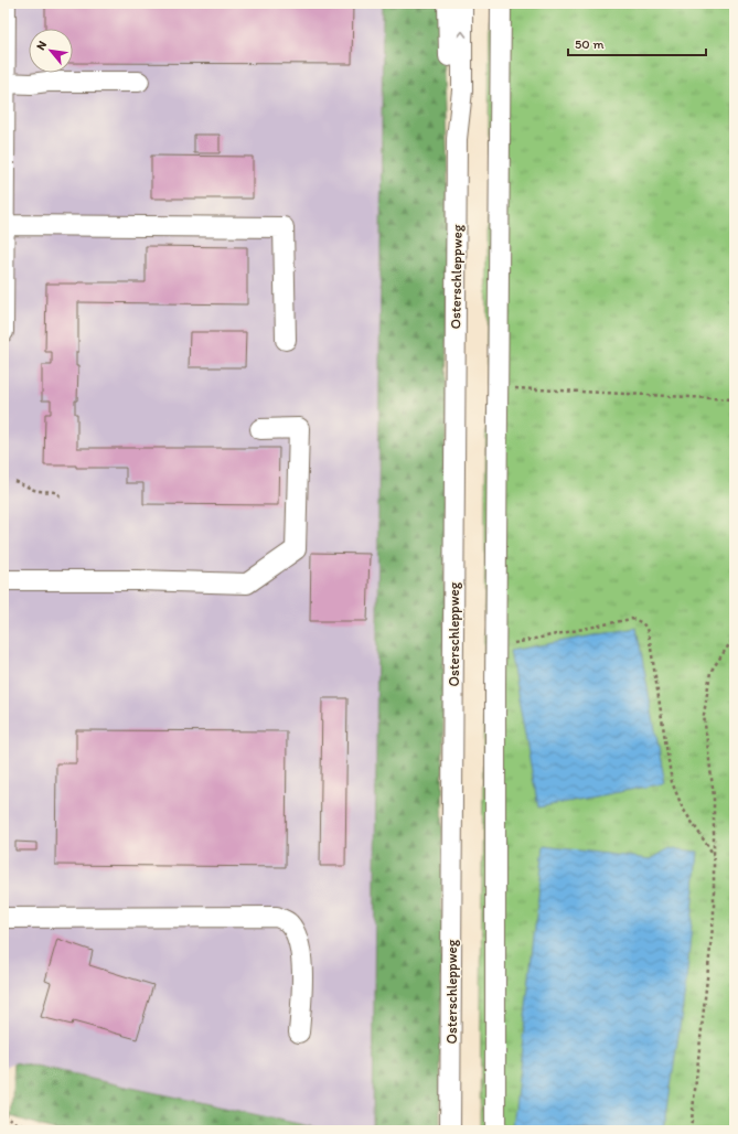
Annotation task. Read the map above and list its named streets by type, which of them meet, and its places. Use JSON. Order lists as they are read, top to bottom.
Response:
{
  "streets": {
    "street": ["Osterschleppweg"]
  },
  "scale_bar": "50 m",
  "north": "top left"
}
